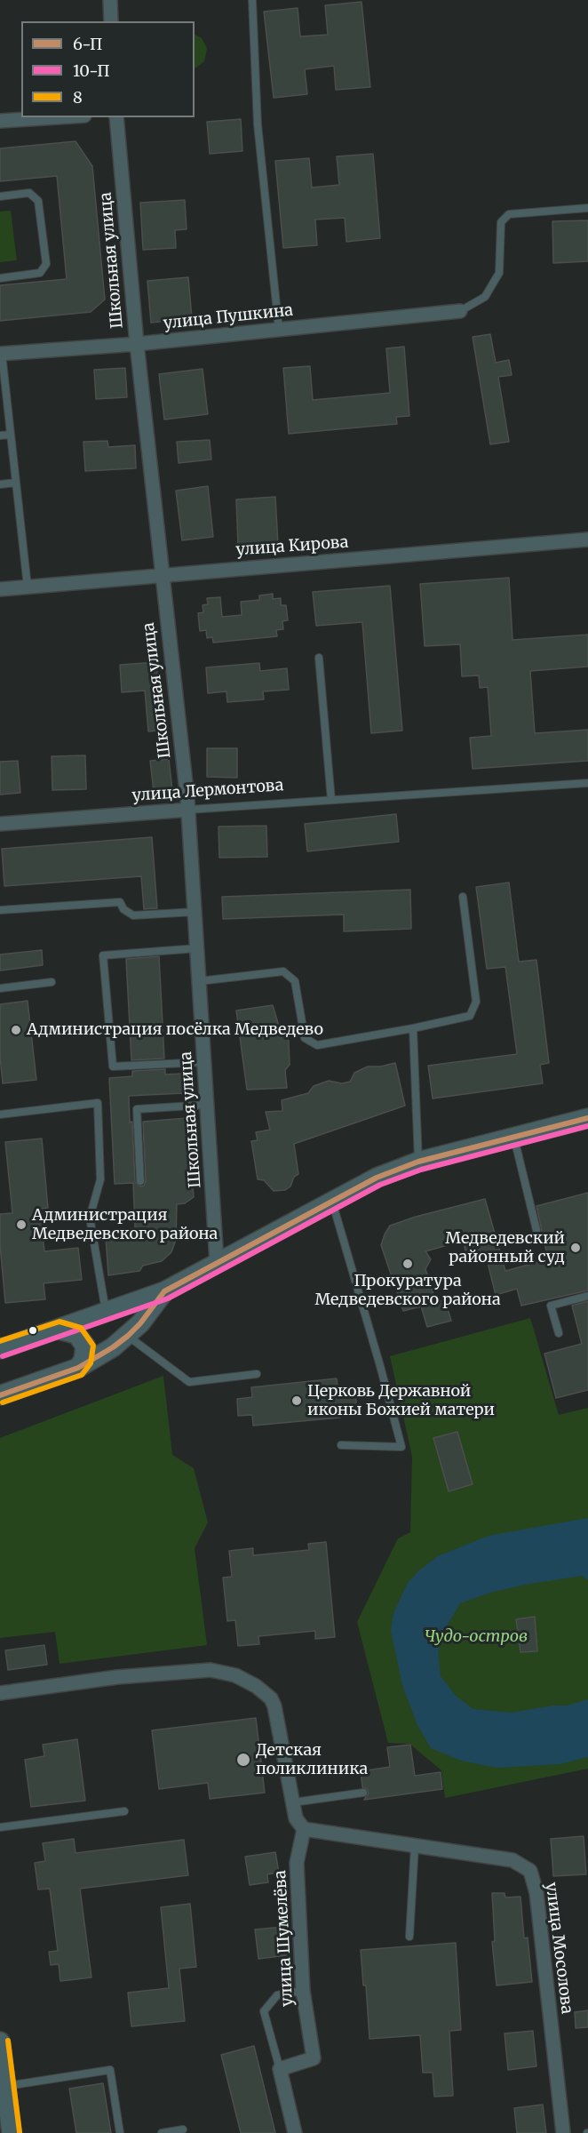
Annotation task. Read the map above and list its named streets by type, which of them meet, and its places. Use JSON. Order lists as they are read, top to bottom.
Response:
{
  "streets": {
    "street": [
      "Школьная улица",
      "улица Пушкина",
      "улица Кирова",
      "улица Лермонтова",
      "улица Шумелёва",
      "улица Мосолова"
    ]
  },
  "crossings": [
    ["Школьная улица", "улица Пушкина"],
    ["Школьная улица", "улица Кирова"],
    ["Школьная улица", "улица Лермонтова"],
    ["улица Шумелёва", "улица Мосолова"]
  ],
  "parks": ["Чудо-остров"],
  "places": [
    "Администрация посёлка Медведево",
    "Администрация Медведевского района",
    "Медведевский районный суд",
    "Прокуратура Медведевского района",
    "Церковь Державной иконы Божией матери",
    "Детская поликлиника"
  ],
  "lines": ["transit line 6-П", "transit line 10-П", "transit line 8"],
  "legend": ["6-П", "10-П", "8"]
}
